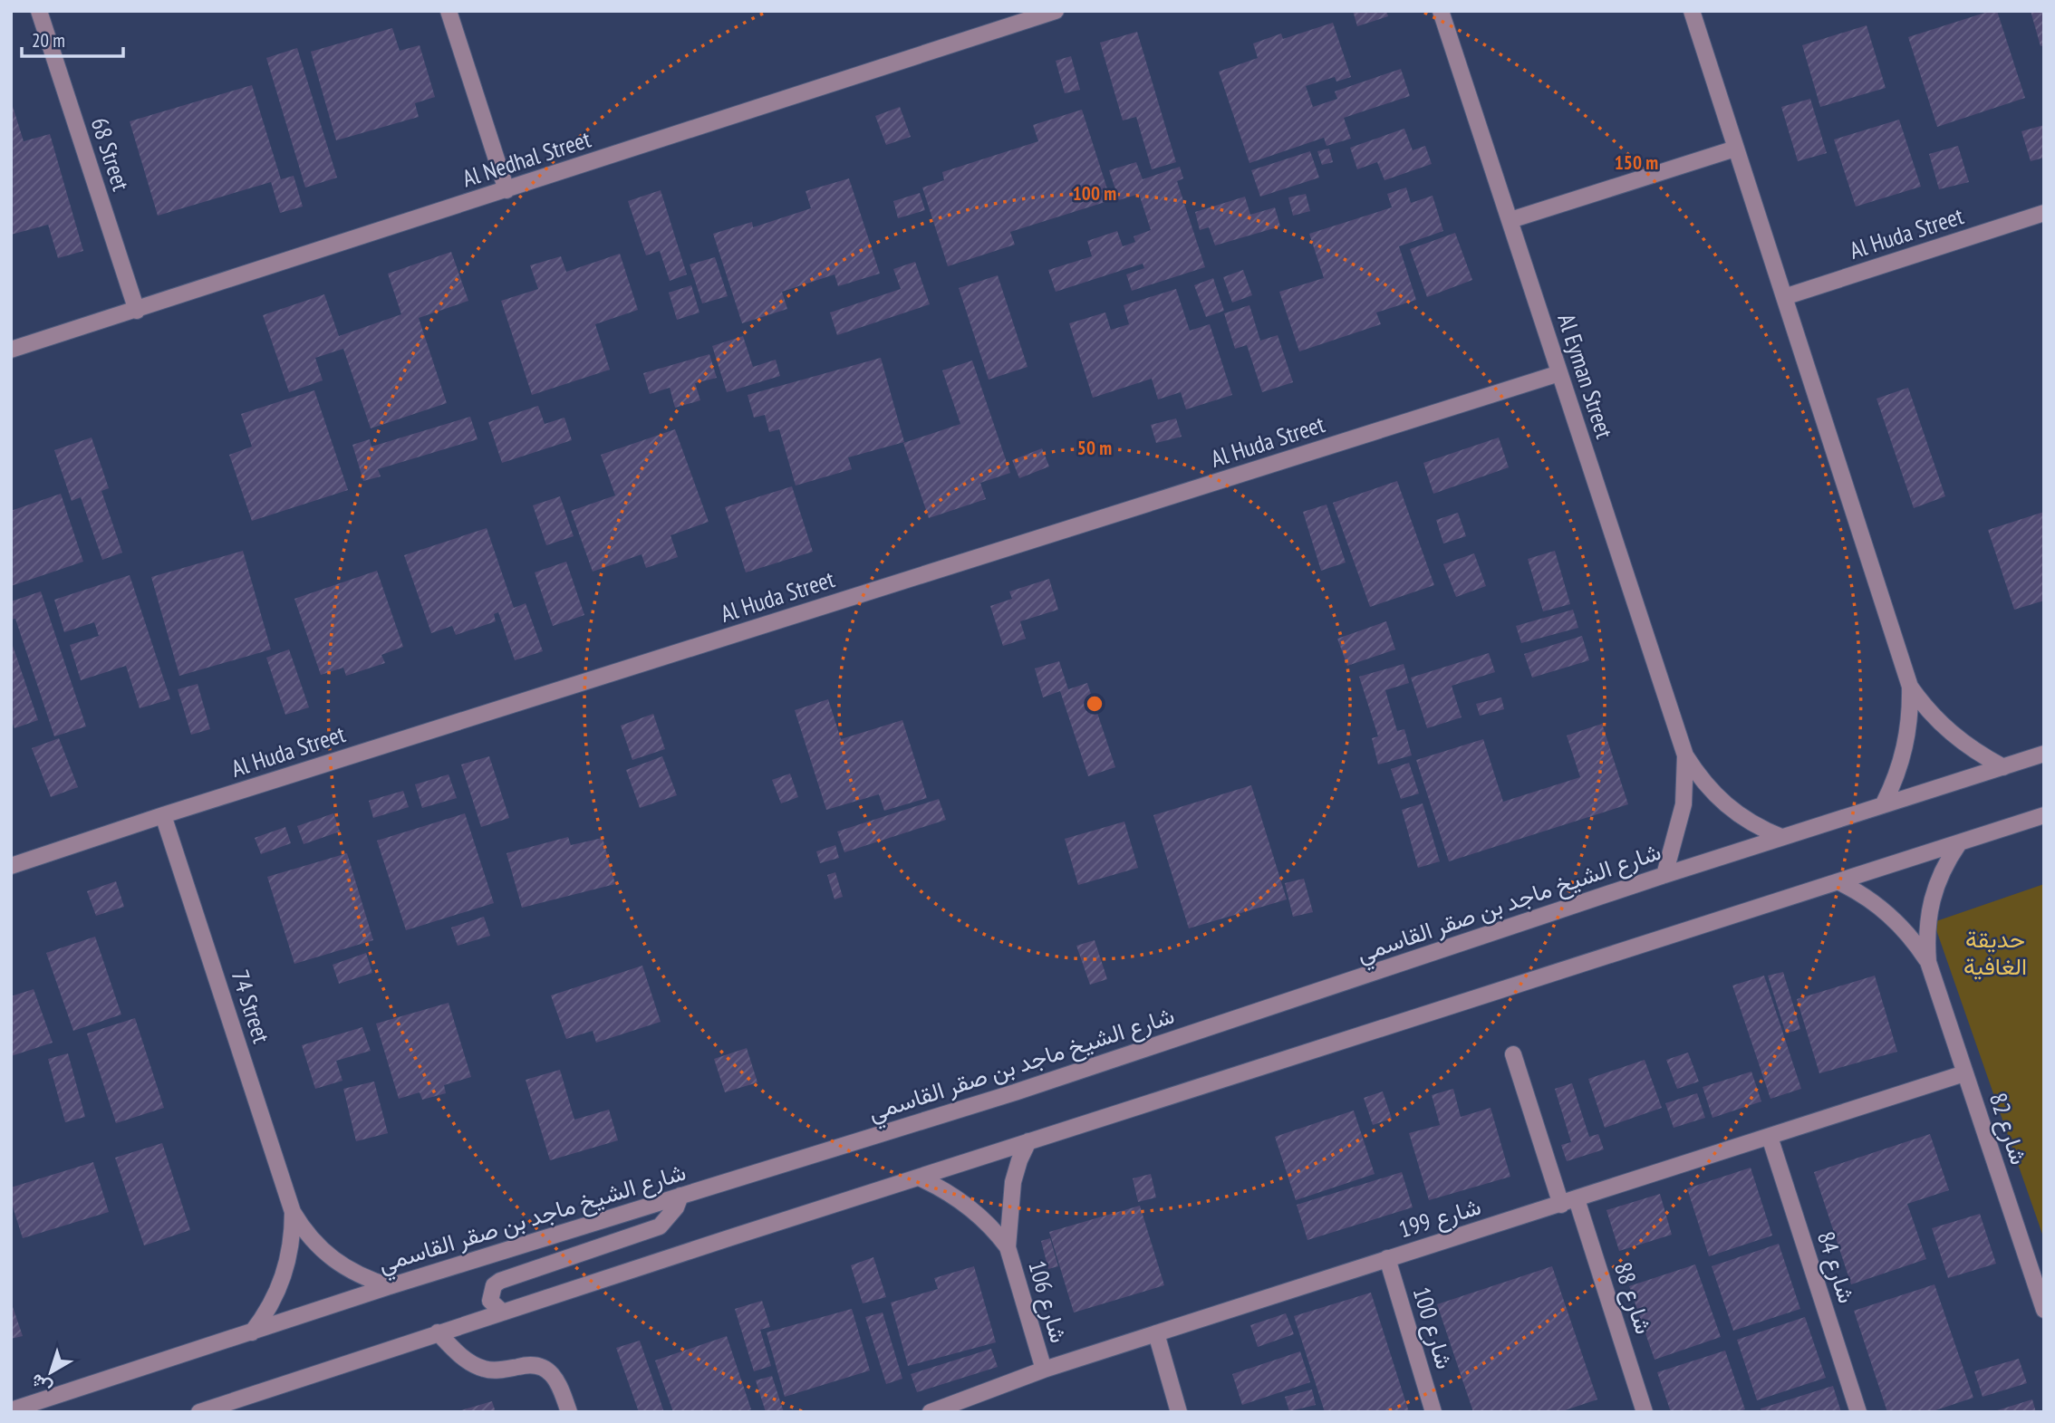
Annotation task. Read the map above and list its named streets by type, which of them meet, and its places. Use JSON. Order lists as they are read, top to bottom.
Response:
{
  "streets": {
    "street": [
      "68 Street",
      "Al Nedhal Street",
      "Al Huda Street",
      "Al Eyman Street",
      "شارع الشيخ ماجد بن صقر القاسمي",
      "74 Street",
      "شارع 82",
      "شارع 199",
      "شارع 84",
      "شارع 88",
      "شارع 106",
      "شارع 100"
    ]
  },
  "crossings": [
    ["68 Street", "Al Nedhal Street"],
    ["Al Huda Street", "Al Eyman Street"],
    ["Al Huda Street", "74 Street"],
    ["Al Eyman Street", "شارع الشيخ ماجد بن صقر القاسمي"],
    ["شارع الشيخ ماجد بن صقر القاسمي", "74 Street"],
    ["شارع 82", "شارع 199"],
    ["شارع 199", "شارع 84"],
    ["شارع 199", "شارع 88"],
    ["شارع 199", "شارع 106"],
    ["شارع 199", "شارع 100"]
  ],
  "parks": ["حديقة الغافية"],
  "scale_bar": "20 m",
  "north": "bottom left",
  "rings": ["150 m", "100 m", "50 m"]
}
